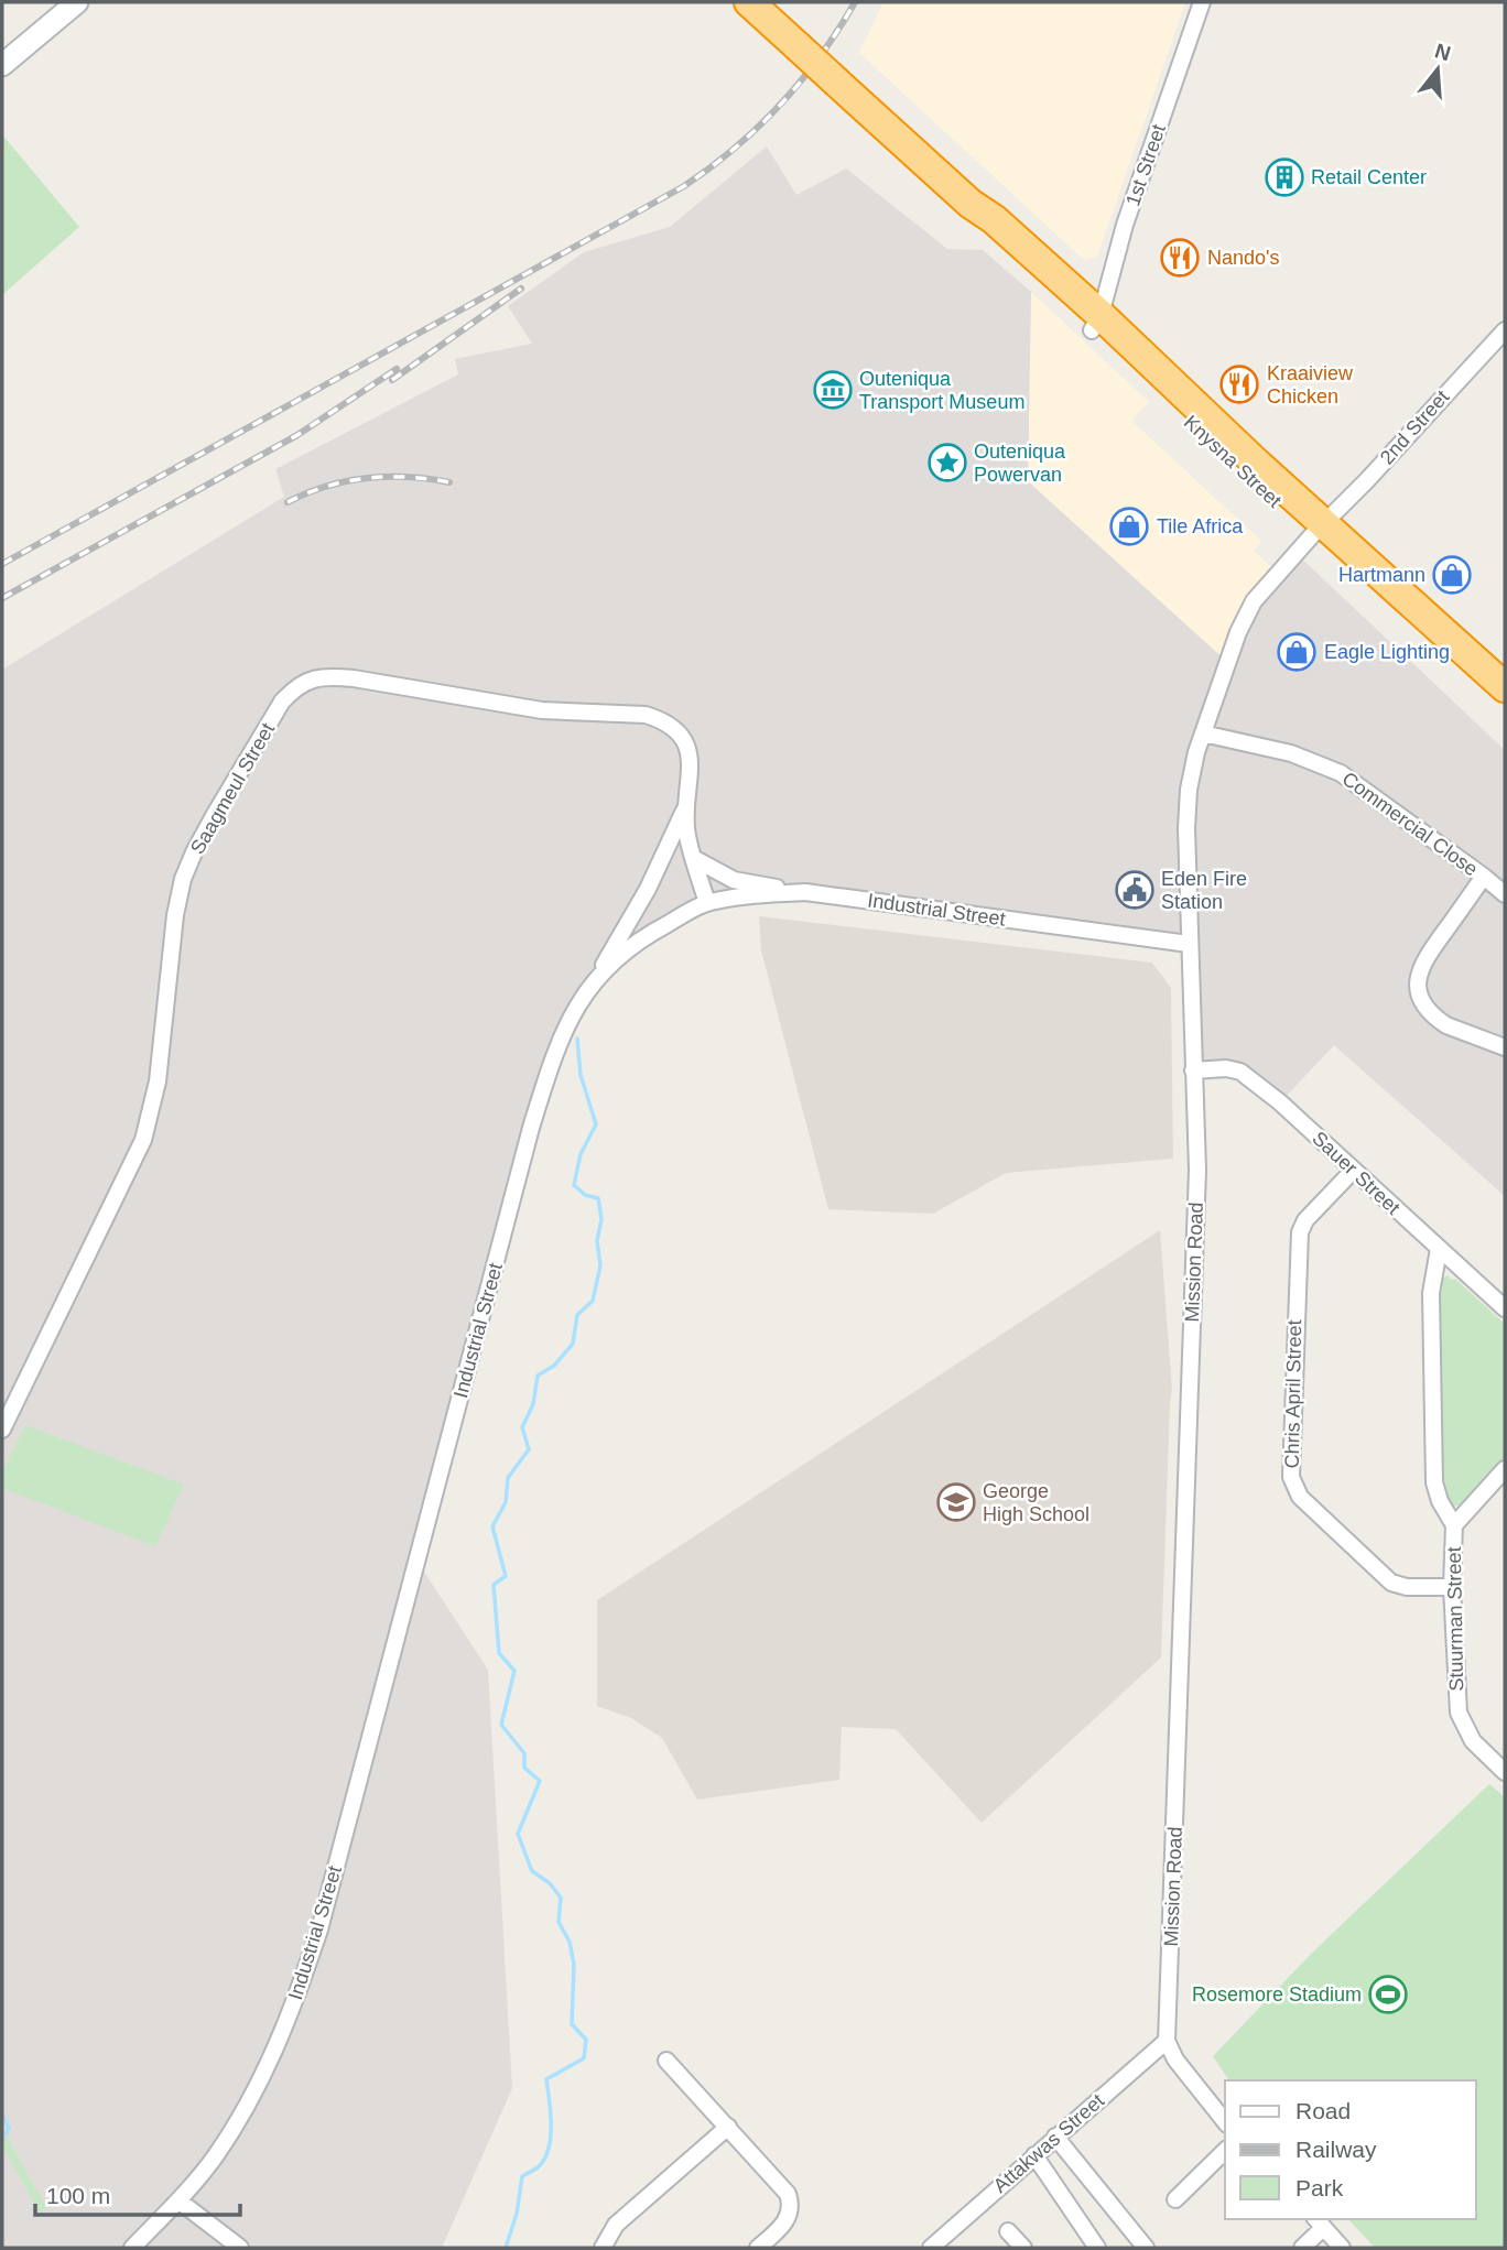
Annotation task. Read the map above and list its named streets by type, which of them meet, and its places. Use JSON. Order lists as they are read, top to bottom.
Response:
{
  "streets": {
    "highway": ["Knysna Street"],
    "street": [
      "1st Street",
      "2nd Street",
      "Saagmeul Street",
      "Commercial Close",
      "Industrial Street",
      "Sauer Street",
      "Mission Road",
      "Chris April Street",
      "Stuurman Street",
      "Attakwas Street"
    ]
  },
  "crossings": [
    ["1st Street", "Knysna Street"],
    ["2nd Street", "Knysna Street"],
    ["2nd Street", "Mission Road"],
    ["Knysna Street", "Mission Road"],
    ["Saagmeul Street", "Industrial Street"],
    ["Commercial Close", "Mission Road"],
    ["Industrial Street", "Mission Road"],
    ["Sauer Street", "Mission Road"],
    ["Sauer Street", "Chris April Street"],
    ["Mission Road", "Attakwas Street"],
    ["Chris April Street", "Stuurman Street"]
  ],
  "places": {
    "building": ["Retail Center"],
    "restaurant": ["Nando's", "Kraaiview Chicken"],
    "museum": ["Outeniqua Transport Museum"],
    "place": ["Outeniqua Powervan"],
    "shop": ["Tile Africa", "Hartmann", "Eagle Lighting"],
    "public building": ["Eden Fire Station"],
    "school or university": ["George High School"],
    "sports": ["Rosemore Stadium"]
  },
  "legend": ["Road", "Railway", "Park"],
  "scale_bar": "100 m",
  "north": "top"
}
